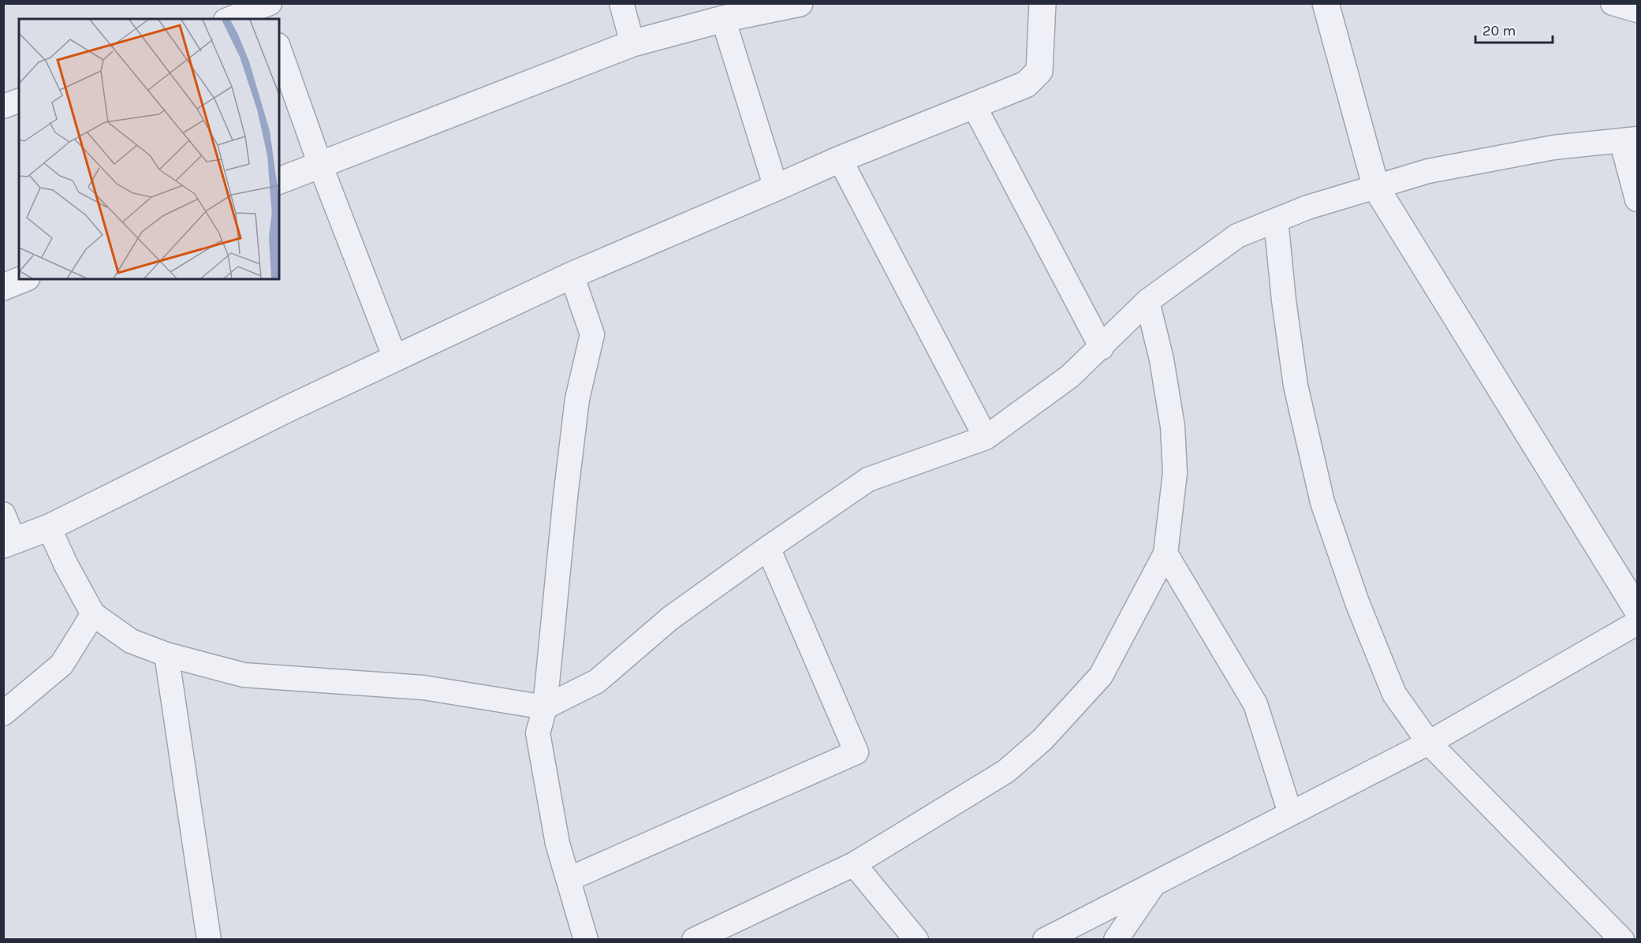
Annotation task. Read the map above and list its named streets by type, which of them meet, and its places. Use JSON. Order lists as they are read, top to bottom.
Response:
{
  "scale_bar": "20 m"
}
